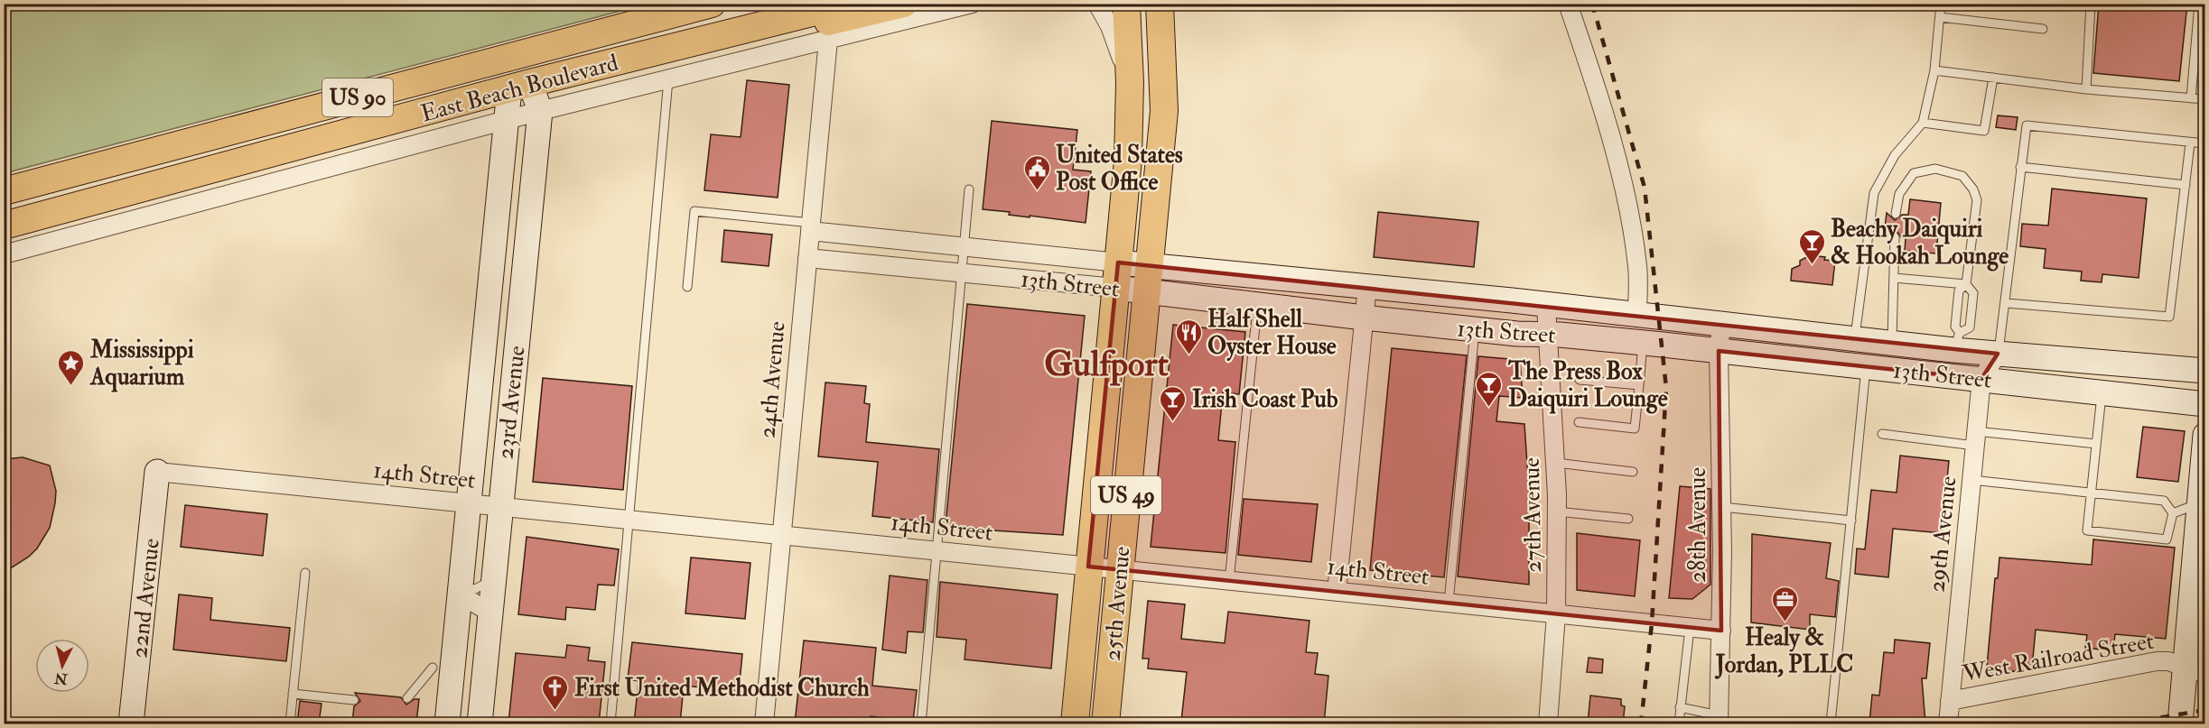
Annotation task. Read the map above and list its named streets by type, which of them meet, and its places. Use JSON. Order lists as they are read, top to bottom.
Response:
{
  "streets": {
    "main road": [
      "East Beach Boulevard",
      "US 90",
      "US 49",
      "25th Avenue"
    ],
    "street": [
      "13th Street",
      "24th Avenue",
      "23rd Avenue",
      "14th Street",
      "27th Avenue",
      "28th Avenue",
      "29th Avenue",
      "22nd Avenue",
      "West Railroad Street"
    ]
  },
  "crossings": [
    ["East Beach Boulevard", "23rd Avenue"],
    ["13th Street", "24th Avenue"],
    ["13th Street", "27th Avenue"],
    ["13th Street", "28th Avenue"],
    ["13th Street", "29th Avenue"],
    ["13th Street", "25th Avenue"],
    ["24th Avenue", "14th Street"],
    ["23rd Avenue", "14th Street"],
    ["14th Street", "27th Avenue"],
    ["14th Street", "28th Avenue"],
    ["14th Street", "22nd Avenue"],
    ["14th Street", "25th Avenue"],
    ["US 49", "25th Avenue"],
    ["29th Avenue", "West Railroad Street"]
  ],
  "districts": ["Gulfport"],
  "places": {
    "public building": ["United States Post Office"],
    "bar": ["Beachy Daiquiri & Hookah Lounge", "The Press Box Daiquiri Lounge", "Irish Coast Pub"],
    "restaurant": ["Half Shell Oyster House"],
    "place": ["Mississippi Aquarium"],
    "office": ["Healy & Jordan, PLLC"],
    "church": ["First United Methodist Church"]
  },
  "north": "bottom"
}
